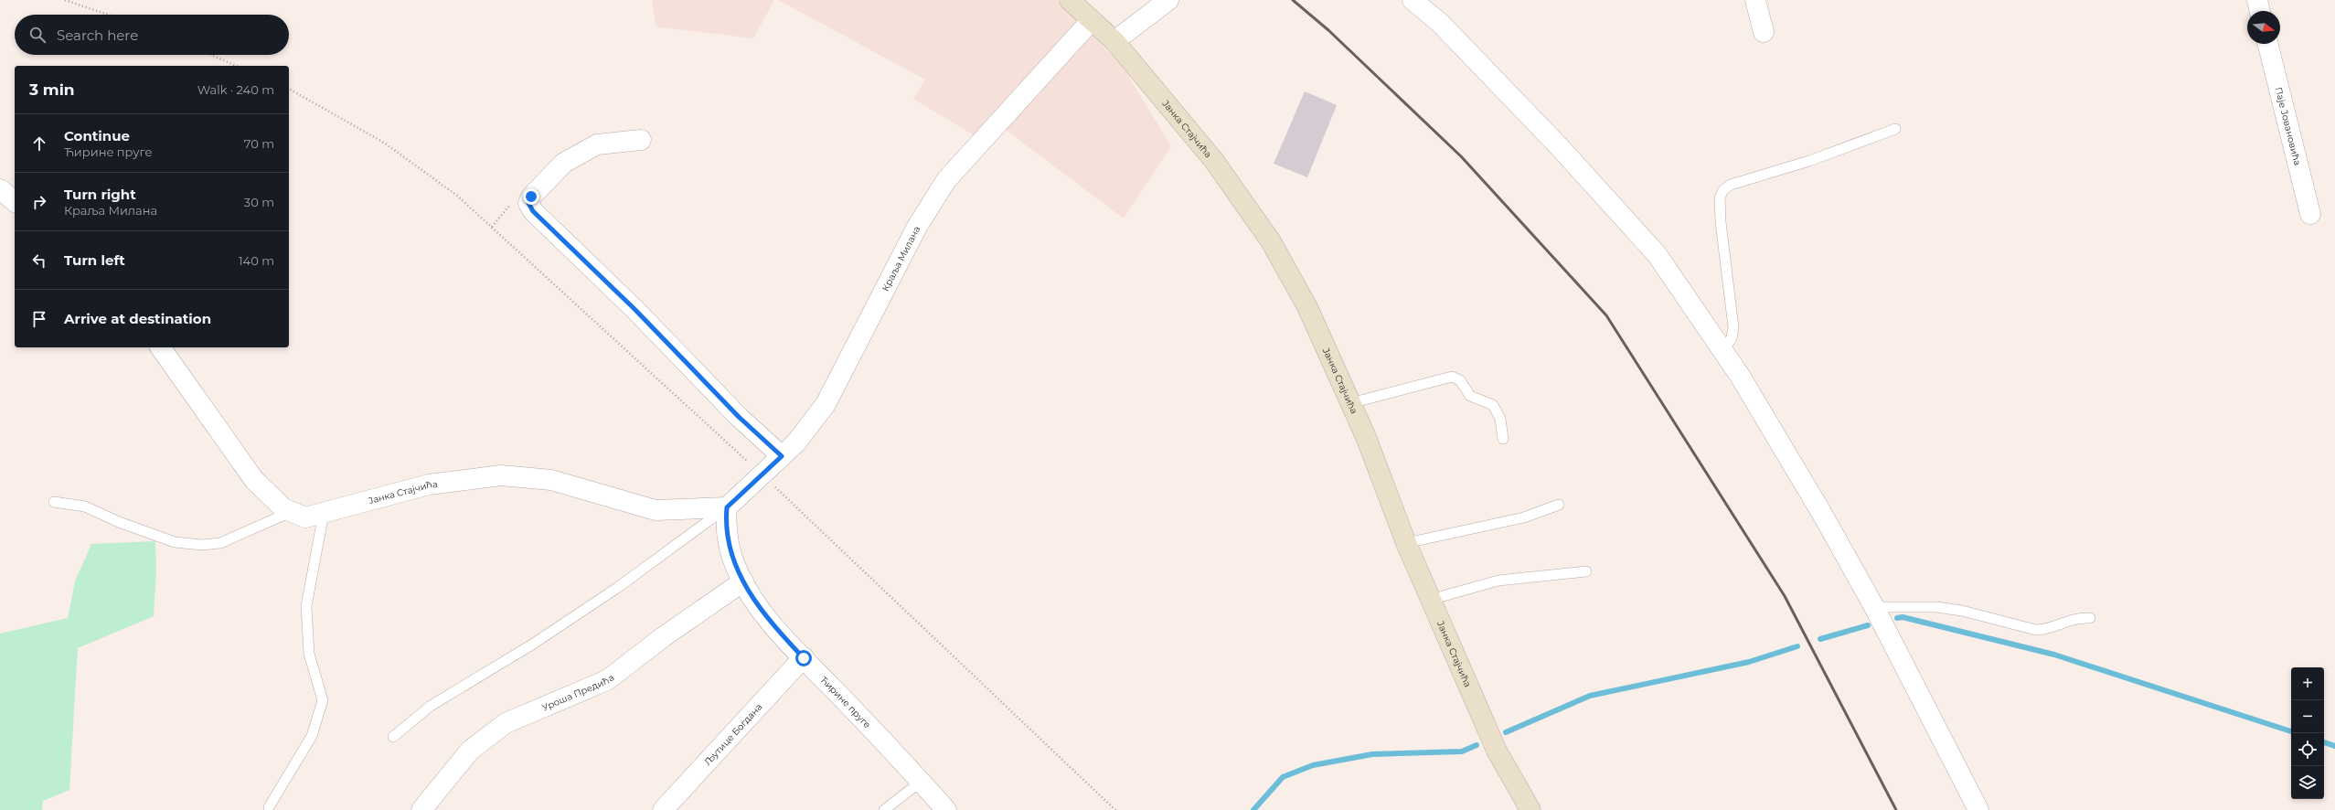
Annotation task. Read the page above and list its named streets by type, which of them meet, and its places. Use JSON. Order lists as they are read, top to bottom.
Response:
{
  "streets": {
    "street": [
      "Паје Јовановића",
      "Јанка Стајчића",
      "Краља Милана",
      "Уроша Предића",
      "Ћирине пруге",
      "Љутице Богдана"
    ]
  },
  "crossings": [
    ["Јанка Стајчића", "Краља Милана"],
    ["Јанка Стајчића", "Ћирине пруге"],
    ["Краља Милана", "Ћирине пруге"],
    ["Уроша Предића", "Ћирине пруге"],
    ["Ћирине пруге", "Љутице Богдана"]
  ],
  "north": "right",
  "page": {
    "search": "Search here",
    "heading": ["3 min", "Walk · 240 m"],
    "list": [
      ["Continue", "Ћирине пруге", "70 m"],
      ["Turn right", "Краља Милана", "30 m"],
      ["Turn left", "140 m"],
      "Arrive at destination"
    ],
    "map_buttons": ["+", "−"]
  }
}
